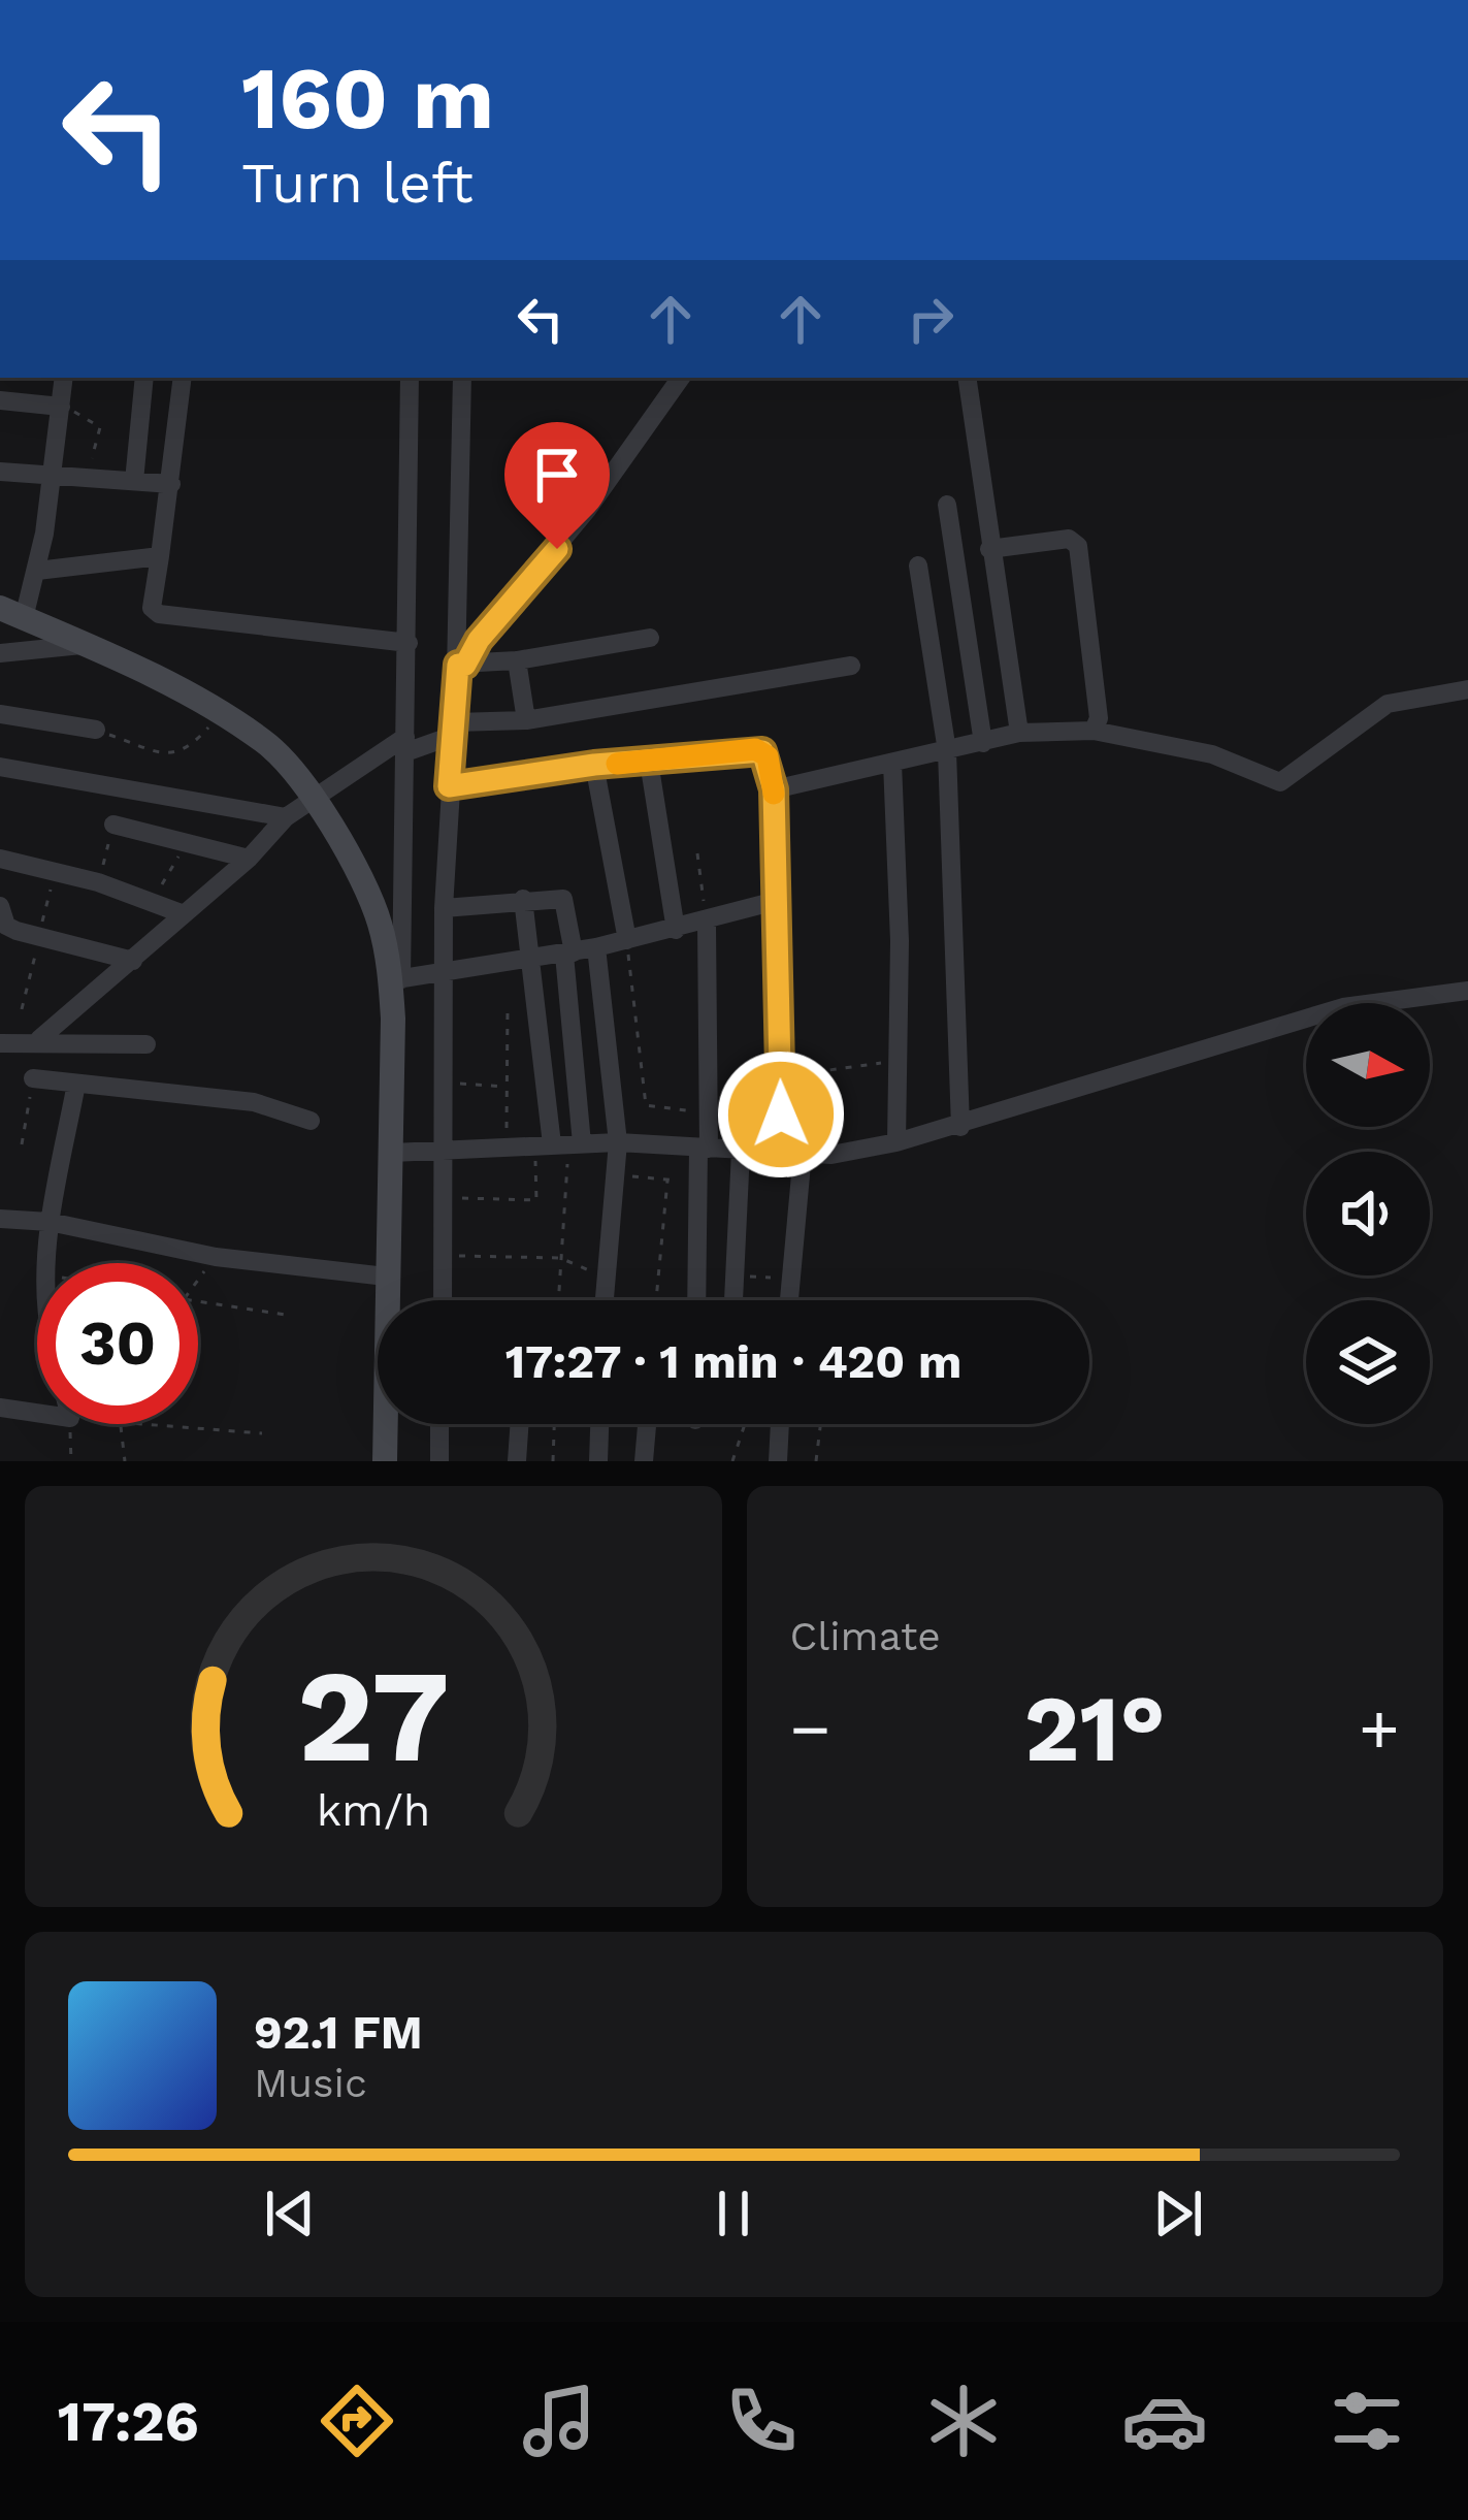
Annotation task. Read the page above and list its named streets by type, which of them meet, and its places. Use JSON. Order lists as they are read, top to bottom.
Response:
{
  "north": "right",
  "page": {
    "turn": ["160 m", "Turn left"],
    "limit": "30",
    "trip": "17:27 · 1 min · 420 m",
    "tile": "Climate",
    "heat": ["−", "21°", "+"],
    "song": ["92.1 FM", "Music"],
    "tabs": "17:26",
    "gauge": ["27", "km/h"]
  }
}
